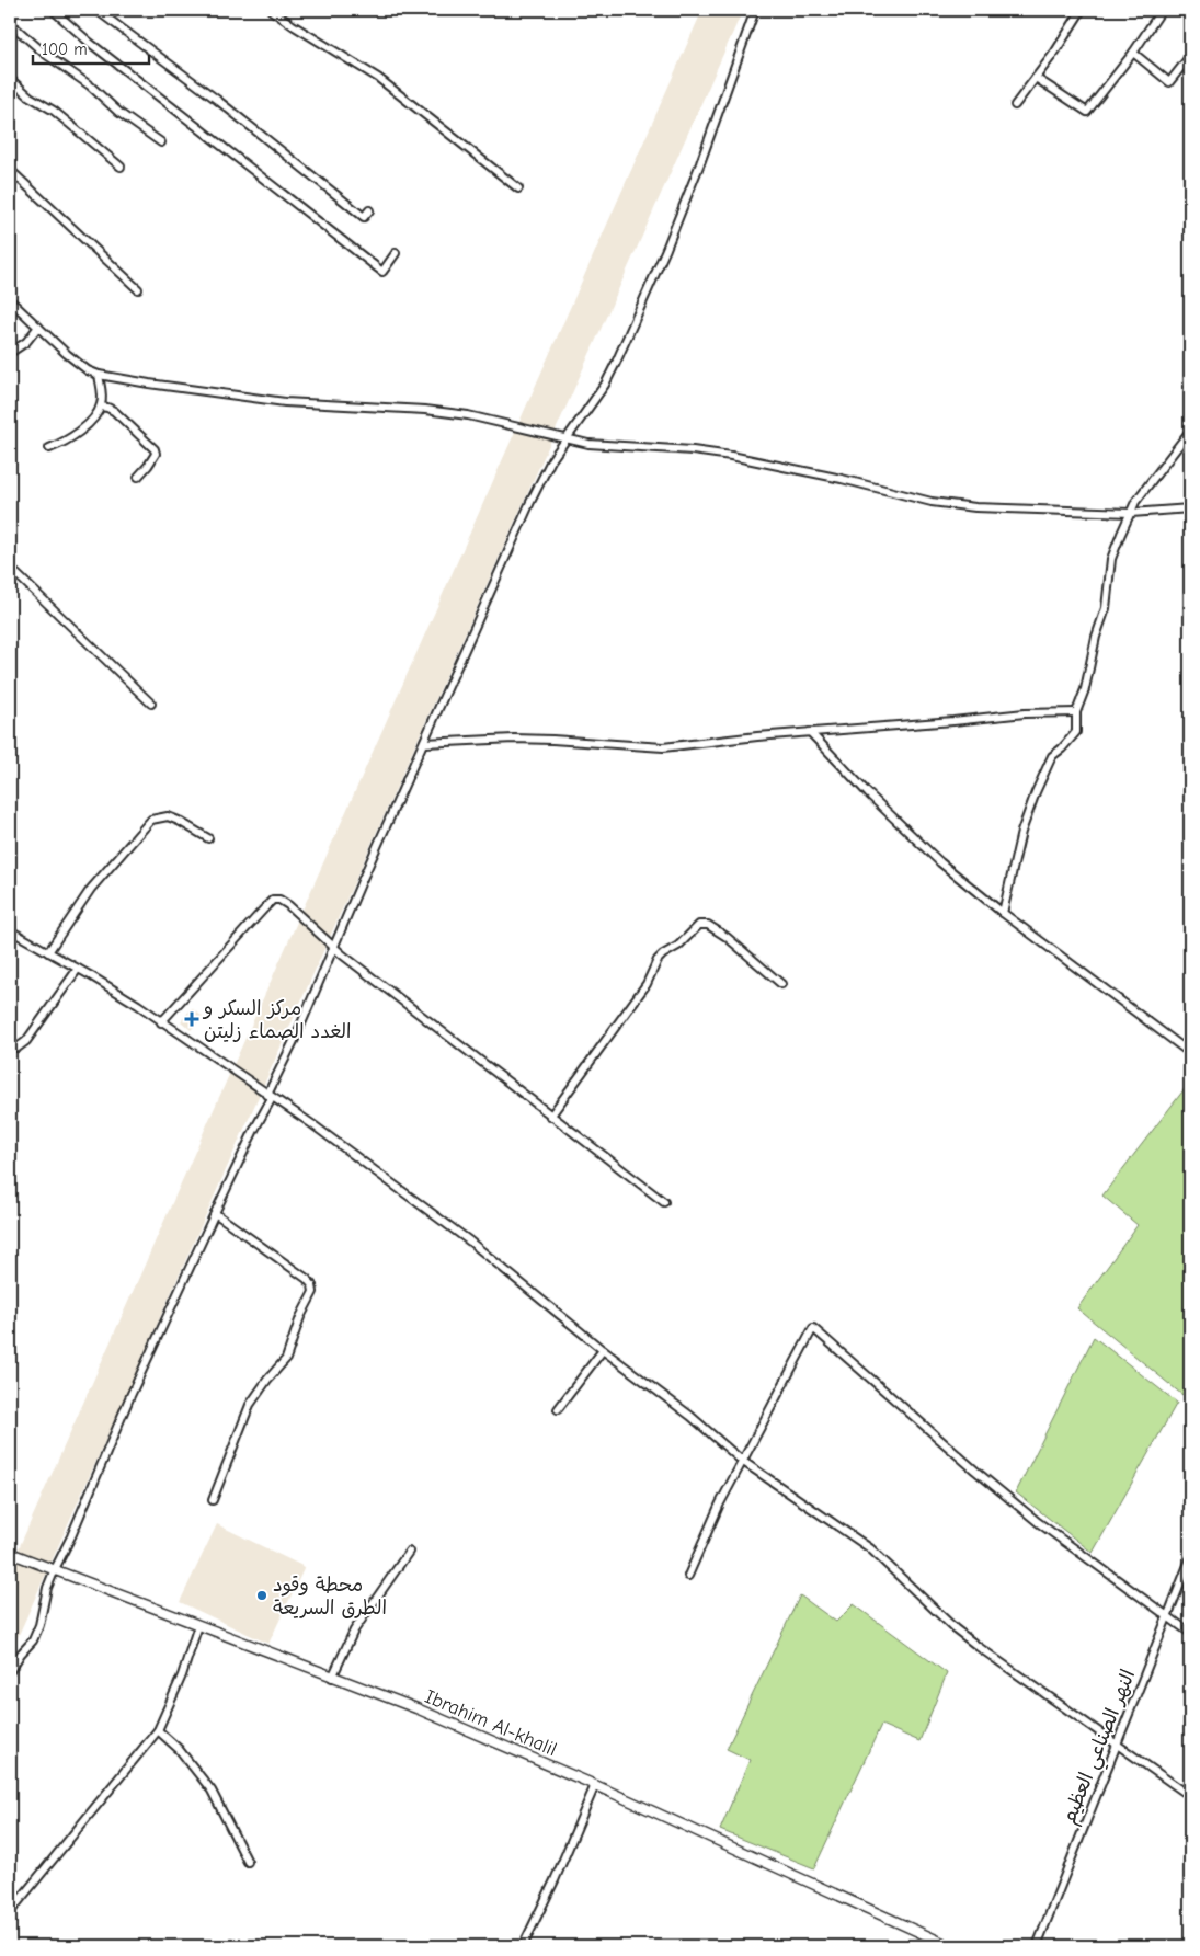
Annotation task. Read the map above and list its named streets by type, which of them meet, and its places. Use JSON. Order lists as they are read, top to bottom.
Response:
{
  "streets": {
    "street": ["Ibrahim Al-khalil", "النهر الصناعي العظيم"]
  },
  "places": {
    "health": ["مركز السكر و الغدد الصماء زليتن"],
    "other": ["محطة وقود الطرق السريعة"]
  },
  "scale_bar": "100 m"
}
